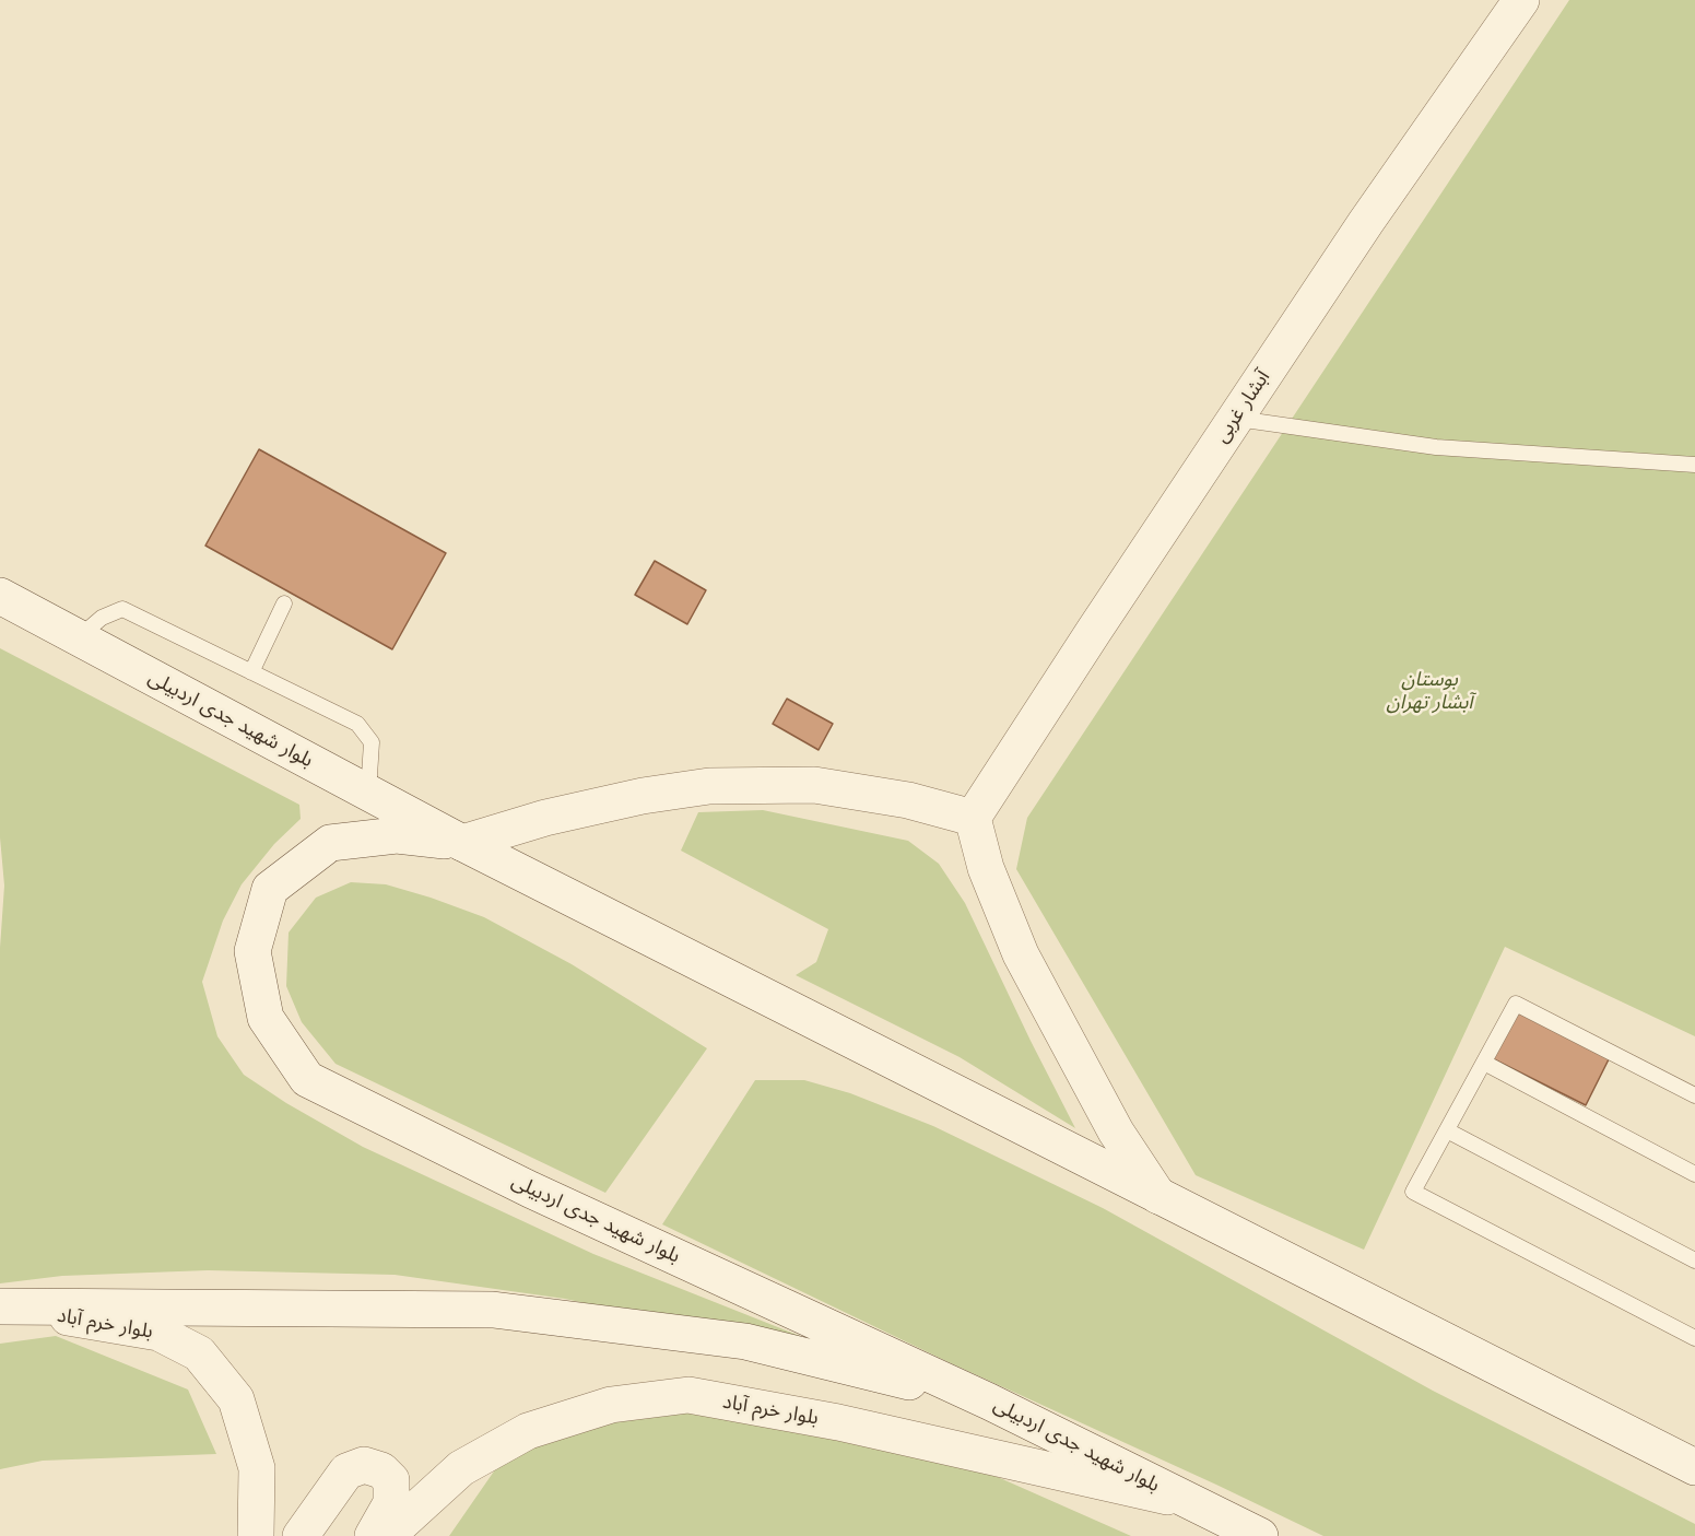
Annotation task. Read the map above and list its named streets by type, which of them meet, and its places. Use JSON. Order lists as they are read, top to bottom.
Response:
{
  "streets": {
    "main road": ["آبشار غربی", "بلوار شهید جدی اردبیلی", "بلوار خرم آباد"]
  },
  "crossings": [
    ["بلوار شهید جدی اردبیلی", "بلوار خرم آباد"]
  ],
  "parks": ["بوستان آبشار تهران"]
}
